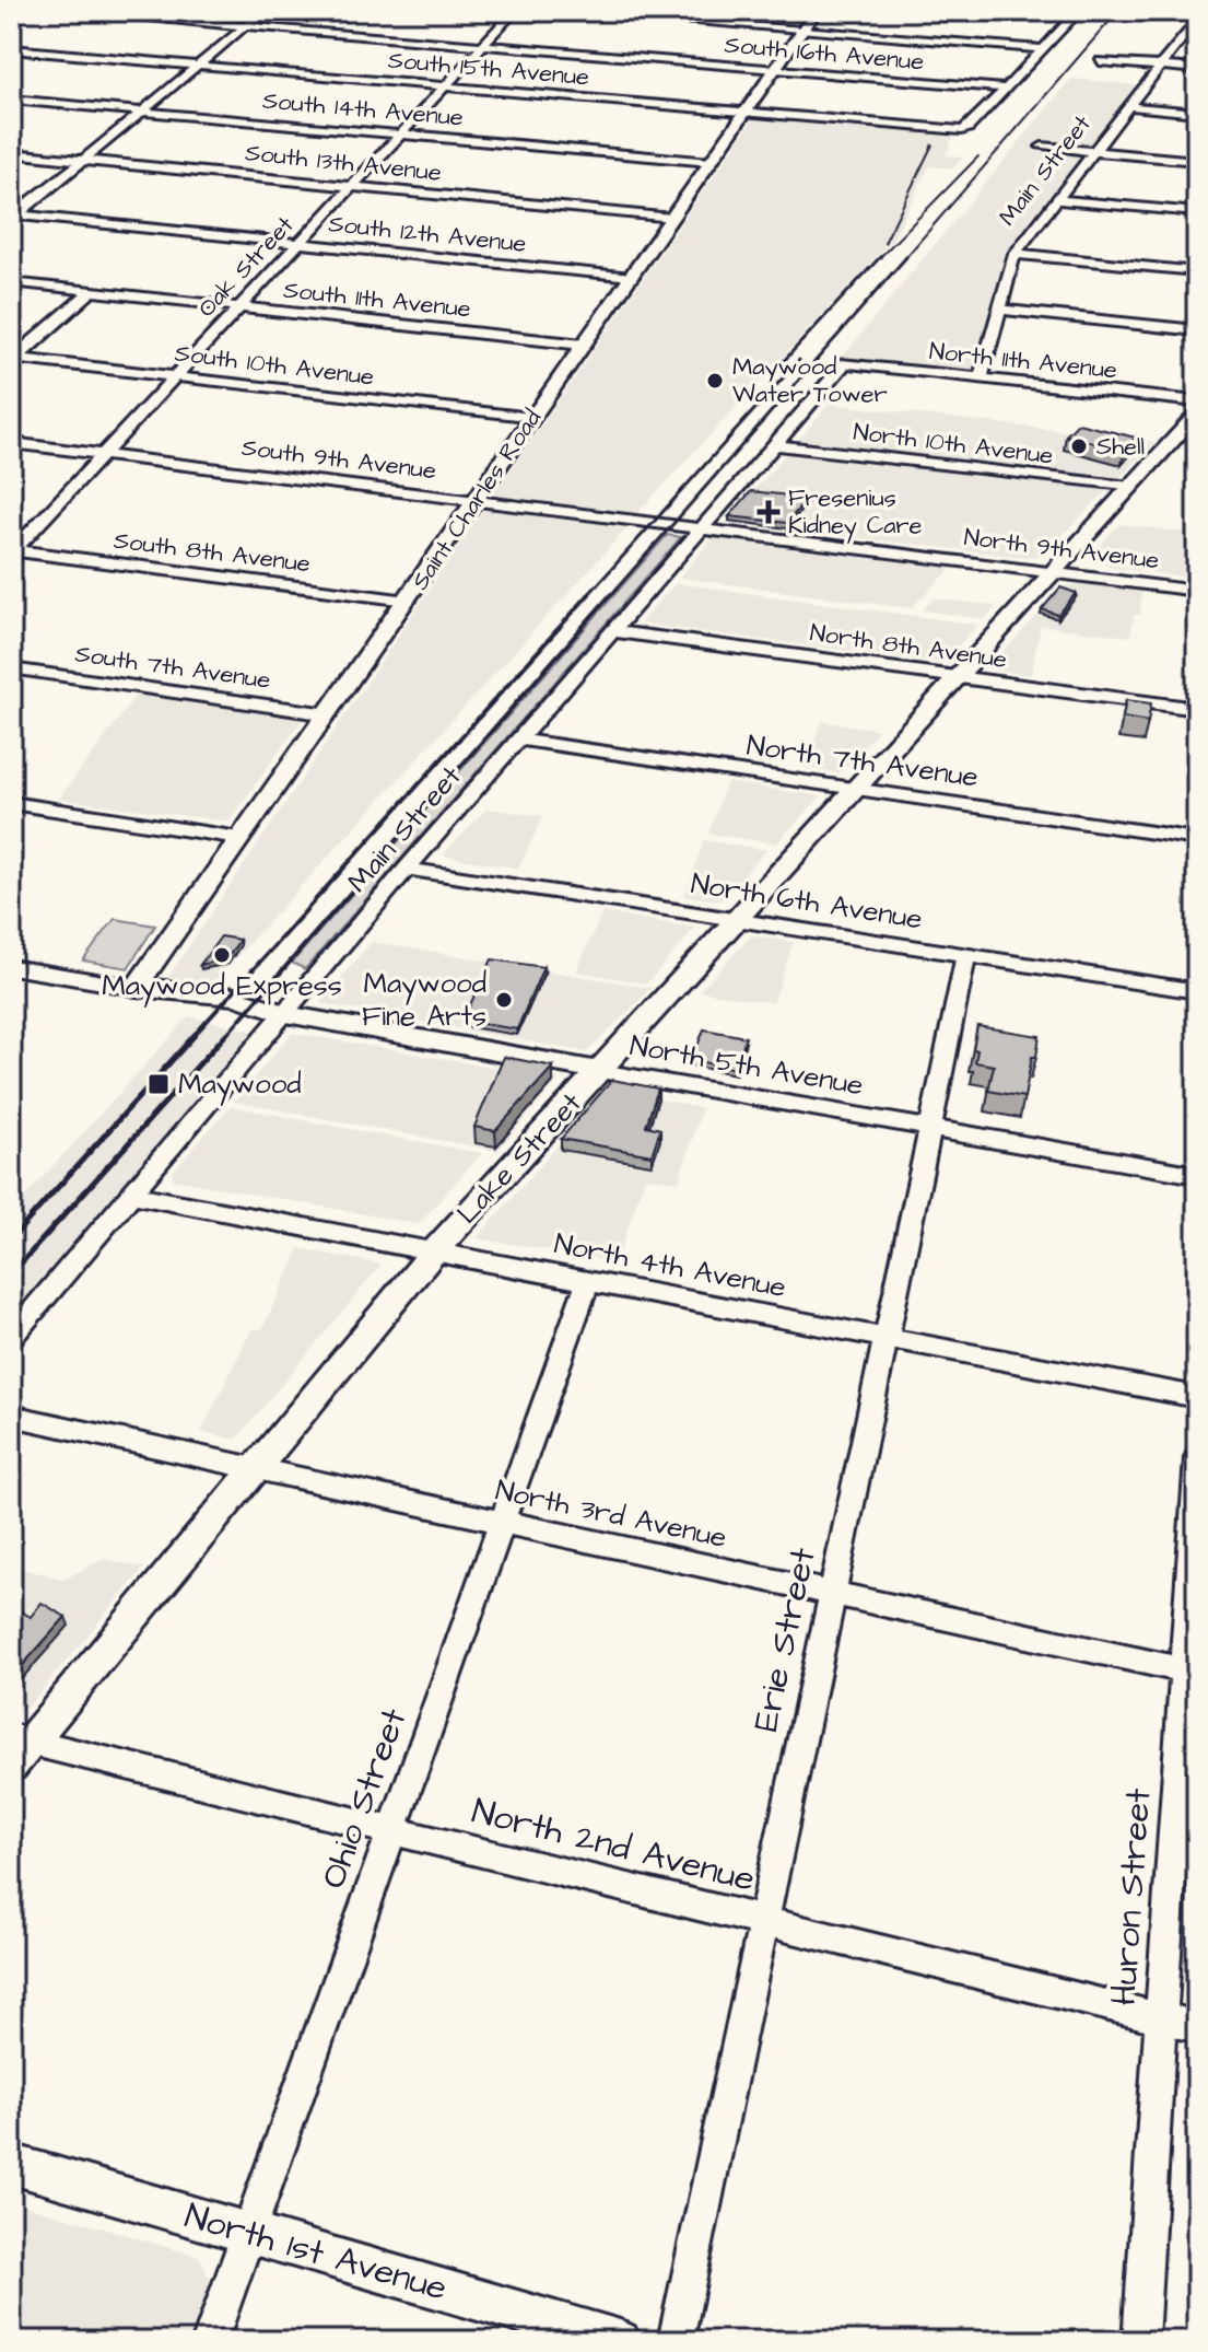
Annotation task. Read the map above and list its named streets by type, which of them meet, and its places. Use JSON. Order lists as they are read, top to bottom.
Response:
{
  "streets": {
    "main road": [
      "Saint Charles Road",
      "North 5th Avenue",
      "Lake Street",
      "North 1st Avenue"
    ],
    "street": [
      "South 16th Avenue",
      "South 15th Avenue",
      "South 14th Avenue",
      "South 13th Avenue",
      "Main Street",
      "South 12th Avenue",
      "Oak Street",
      "South 11th Avenue",
      "North 11th Avenue",
      "South 10th Avenue",
      "North 10th Avenue",
      "South 9th Avenue",
      "North 9th Avenue",
      "South 8th Avenue",
      "North 8th Avenue",
      "South 7th Avenue",
      "North 7th Avenue",
      "North 6th Avenue",
      "North 4th Avenue",
      "North 3rd Avenue",
      "Erie Street",
      "Ohio Street",
      "North 2nd Avenue",
      "Huron Street"
    ]
  },
  "crossings": [
    ["South 16th Avenue", "South 15th Avenue"],
    ["South 16th Avenue", "Oak Street"],
    ["South 16th Avenue", "Saint Charles Road"],
    ["South 15th Avenue", "Oak Street"],
    ["South 15th Avenue", "Saint Charles Road"],
    ["South 14th Avenue", "Oak Street"],
    ["South 14th Avenue", "Saint Charles Road"],
    ["South 13th Avenue", "Oak Street"],
    ["South 13th Avenue", "Saint Charles Road"],
    ["Main Street", "North 11th Avenue"],
    ["Main Street", "North 10th Avenue"],
    ["Main Street", "North 9th Avenue"],
    ["Main Street", "North 8th Avenue"],
    ["Main Street", "North 7th Avenue"],
    ["Main Street", "North 6th Avenue"],
    ["Main Street", "North 5th Avenue"],
    ["Main Street", "North 4th Avenue"],
    ["South 12th Avenue", "Oak Street"],
    ["South 12th Avenue", "Saint Charles Road"],
    ["Oak Street", "South 11th Avenue"],
    ["Oak Street", "South 10th Avenue"],
    ["Oak Street", "South 9th Avenue"],
    ["Oak Street", "South 8th Avenue"],
    ["South 11th Avenue", "Saint Charles Road"],
    ["South 10th Avenue", "Saint Charles Road"],
    ["North 10th Avenue", "Lake Street"],
    ["South 9th Avenue", "Saint Charles Road"],
    ["South 9th Avenue", "North 9th Avenue"],
    ["Saint Charles Road", "South 8th Avenue"],
    ["Saint Charles Road", "South 7th Avenue"],
    ["Saint Charles Road", "North 5th Avenue"],
    ["North 9th Avenue", "Lake Street"],
    ["North 8th Avenue", "Lake Street"],
    ["North 7th Avenue", "Lake Street"],
    ["North 6th Avenue", "Lake Street"],
    ["North 6th Avenue", "Erie Street"],
    ["North 5th Avenue", "Lake Street"],
    ["North 5th Avenue", "Erie Street"],
    ["Lake Street", "North 4th Avenue"],
    ["Lake Street", "North 3rd Avenue"],
    ["Lake Street", "North 2nd Avenue"],
    ["North 4th Avenue", "Erie Street"],
    ["North 4th Avenue", "Ohio Street"],
    ["North 3rd Avenue", "Erie Street"],
    ["North 3rd Avenue", "Ohio Street"],
    ["North 3rd Avenue", "Huron Street"],
    ["Erie Street", "North 2nd Avenue"],
    ["Ohio Street", "North 2nd Avenue"],
    ["Ohio Street", "North 1st Avenue"],
    ["North 2nd Avenue", "Huron Street"]
  ],
  "places": {
    "other": [
      "Maywood Water Tower",
      "Shell",
      "Maywood Express",
      "Maywood Fine Arts"
    ],
    "health": ["Fresenius Kidney Care"],
    "transit": ["Maywood"]
  }
}
